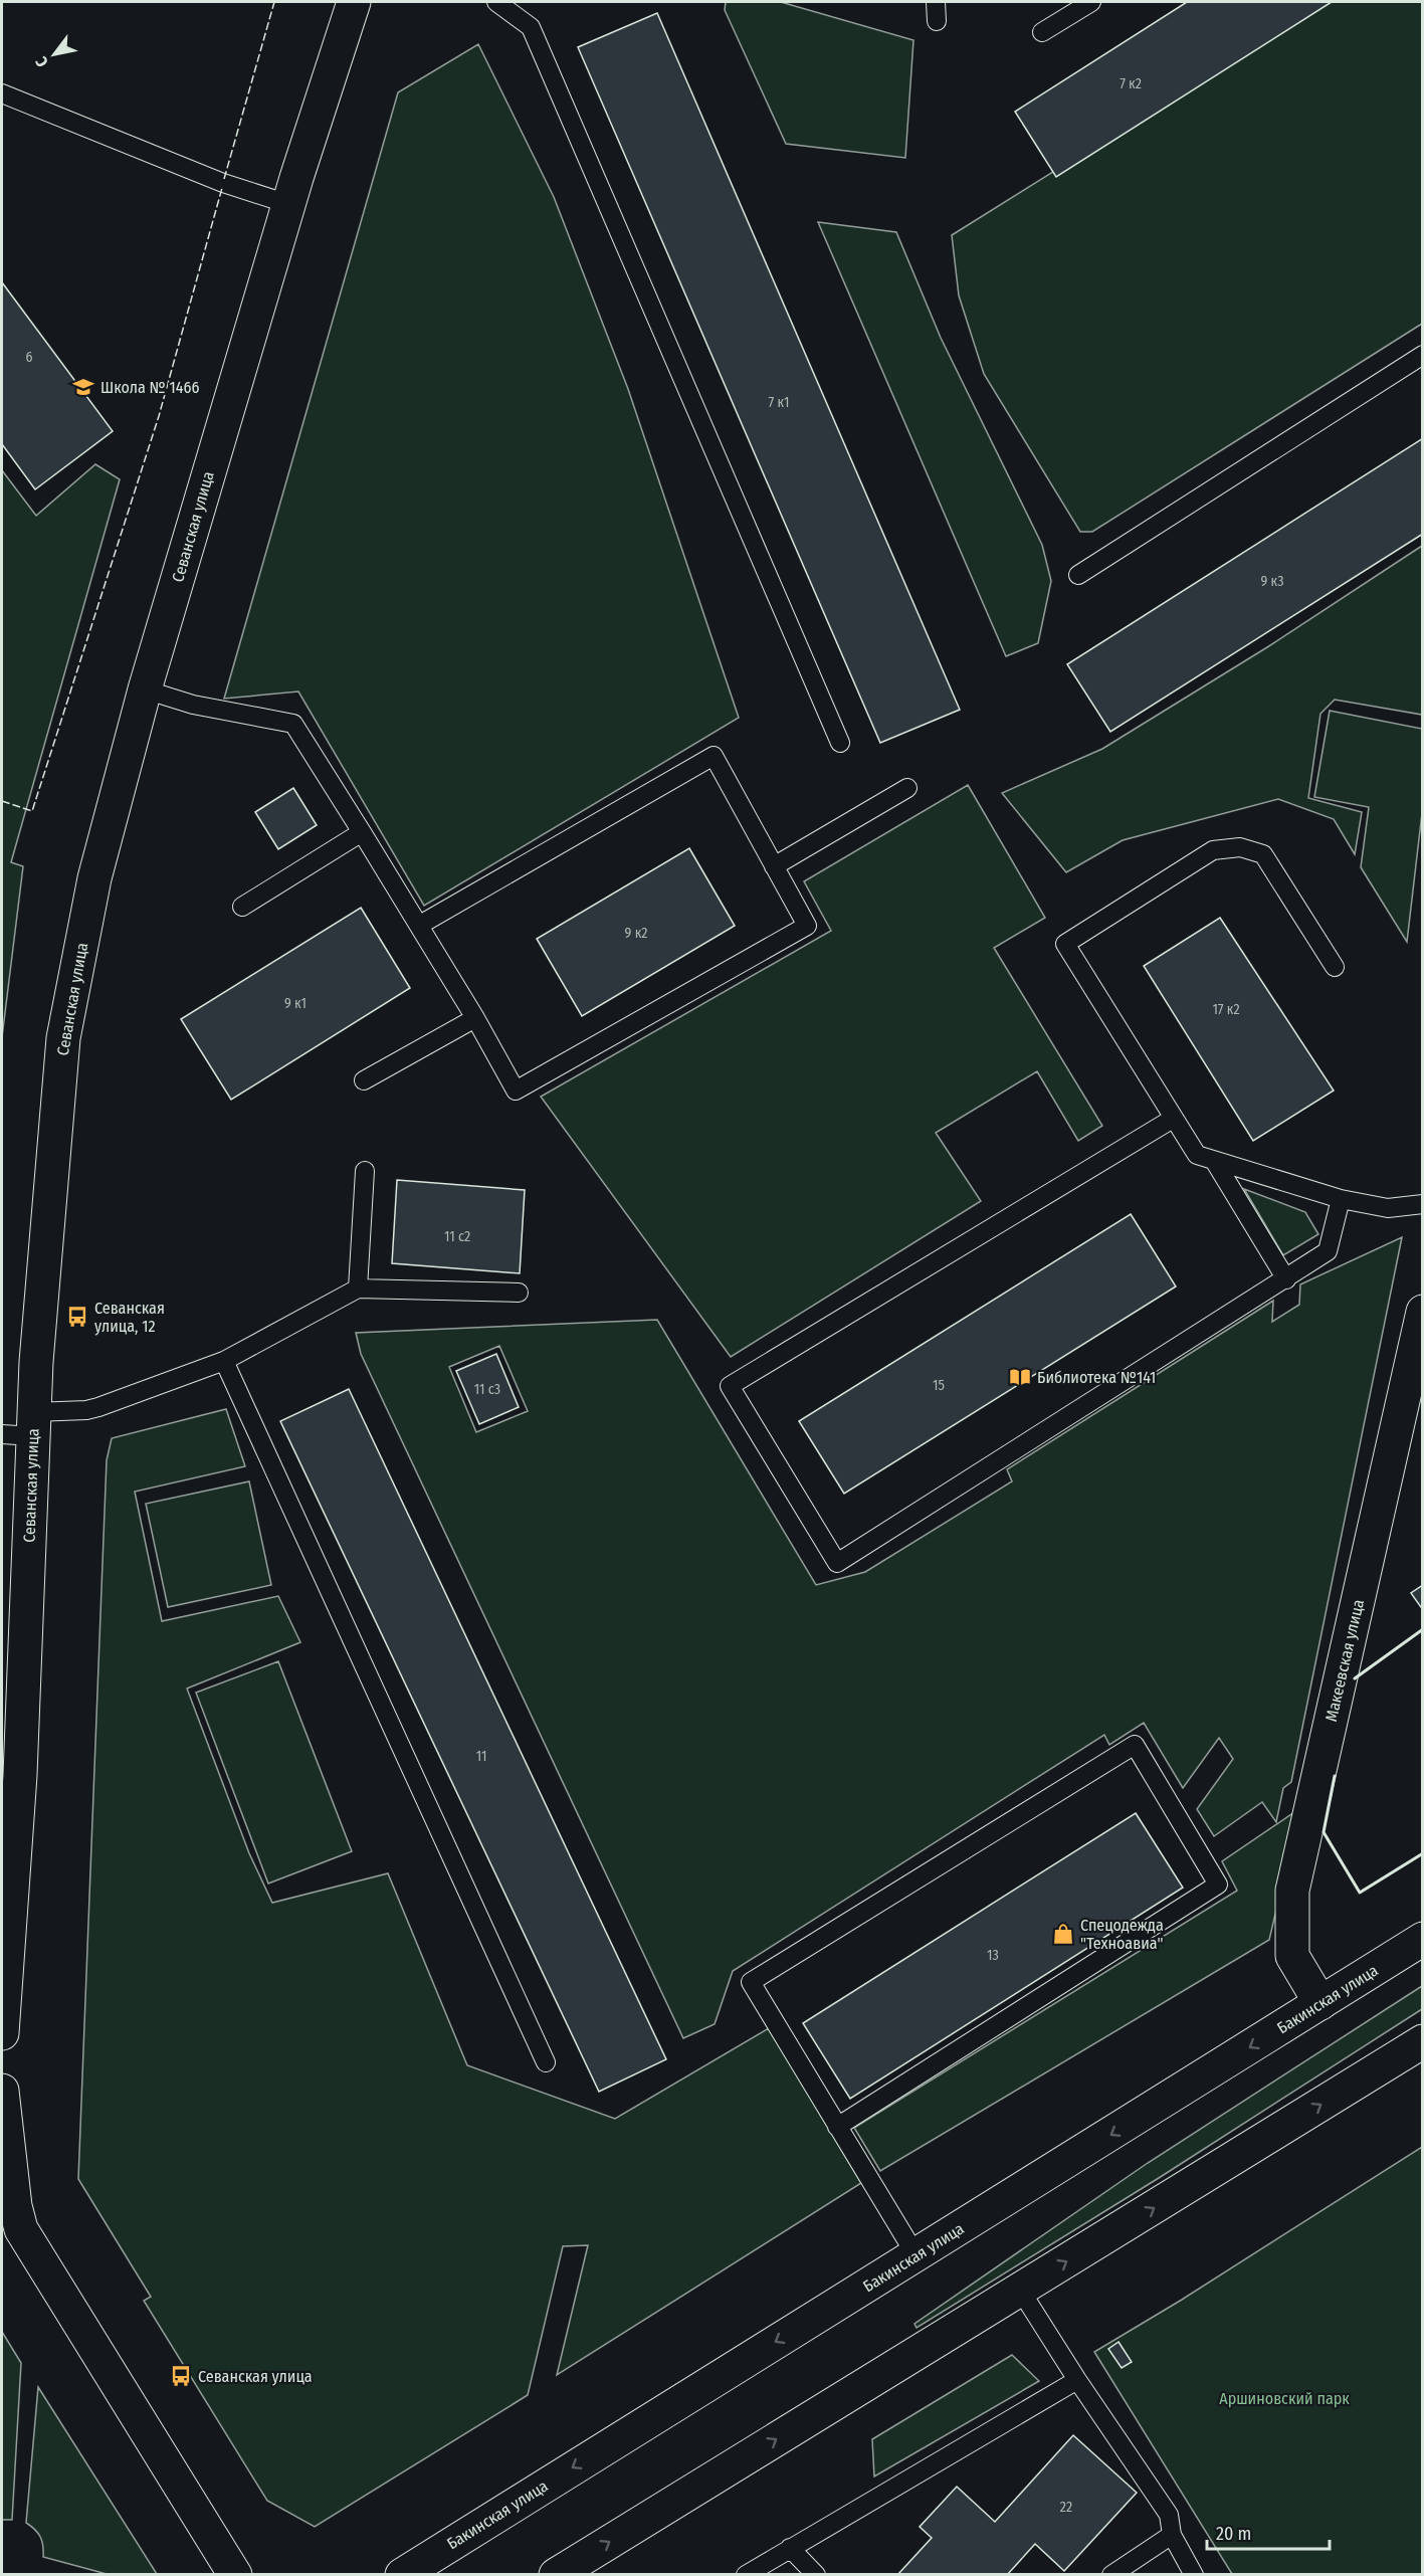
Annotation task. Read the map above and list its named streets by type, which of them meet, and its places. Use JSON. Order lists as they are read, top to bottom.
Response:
{
  "streets": {
    "street": ["Севанская улица", "Макеевская улица", "Бакинская улица"]
  },
  "crossings": [
    ["Макеевская улица", "Бакинская улица"]
  ],
  "parks": ["Аршиновский парк"],
  "places": {
    "school or university": ["Школа № 1466"],
    "bus stop": ["Севанская улица, 12", "Севанская улица"],
    "library": ["Библиотека №141"],
    "shop": ["Спецодежда \"Техноавиа\""]
  },
  "house_numbers": [
    "7 к2",
    "6",
    "7 к1",
    "9 к3",
    "9 к2",
    "9 к1",
    "17 к2",
    "11 с2",
    "15",
    "11 с3",
    "11",
    "13",
    "22"
  ],
  "scale_bar": "20 m",
  "north": "bottom left"
}
